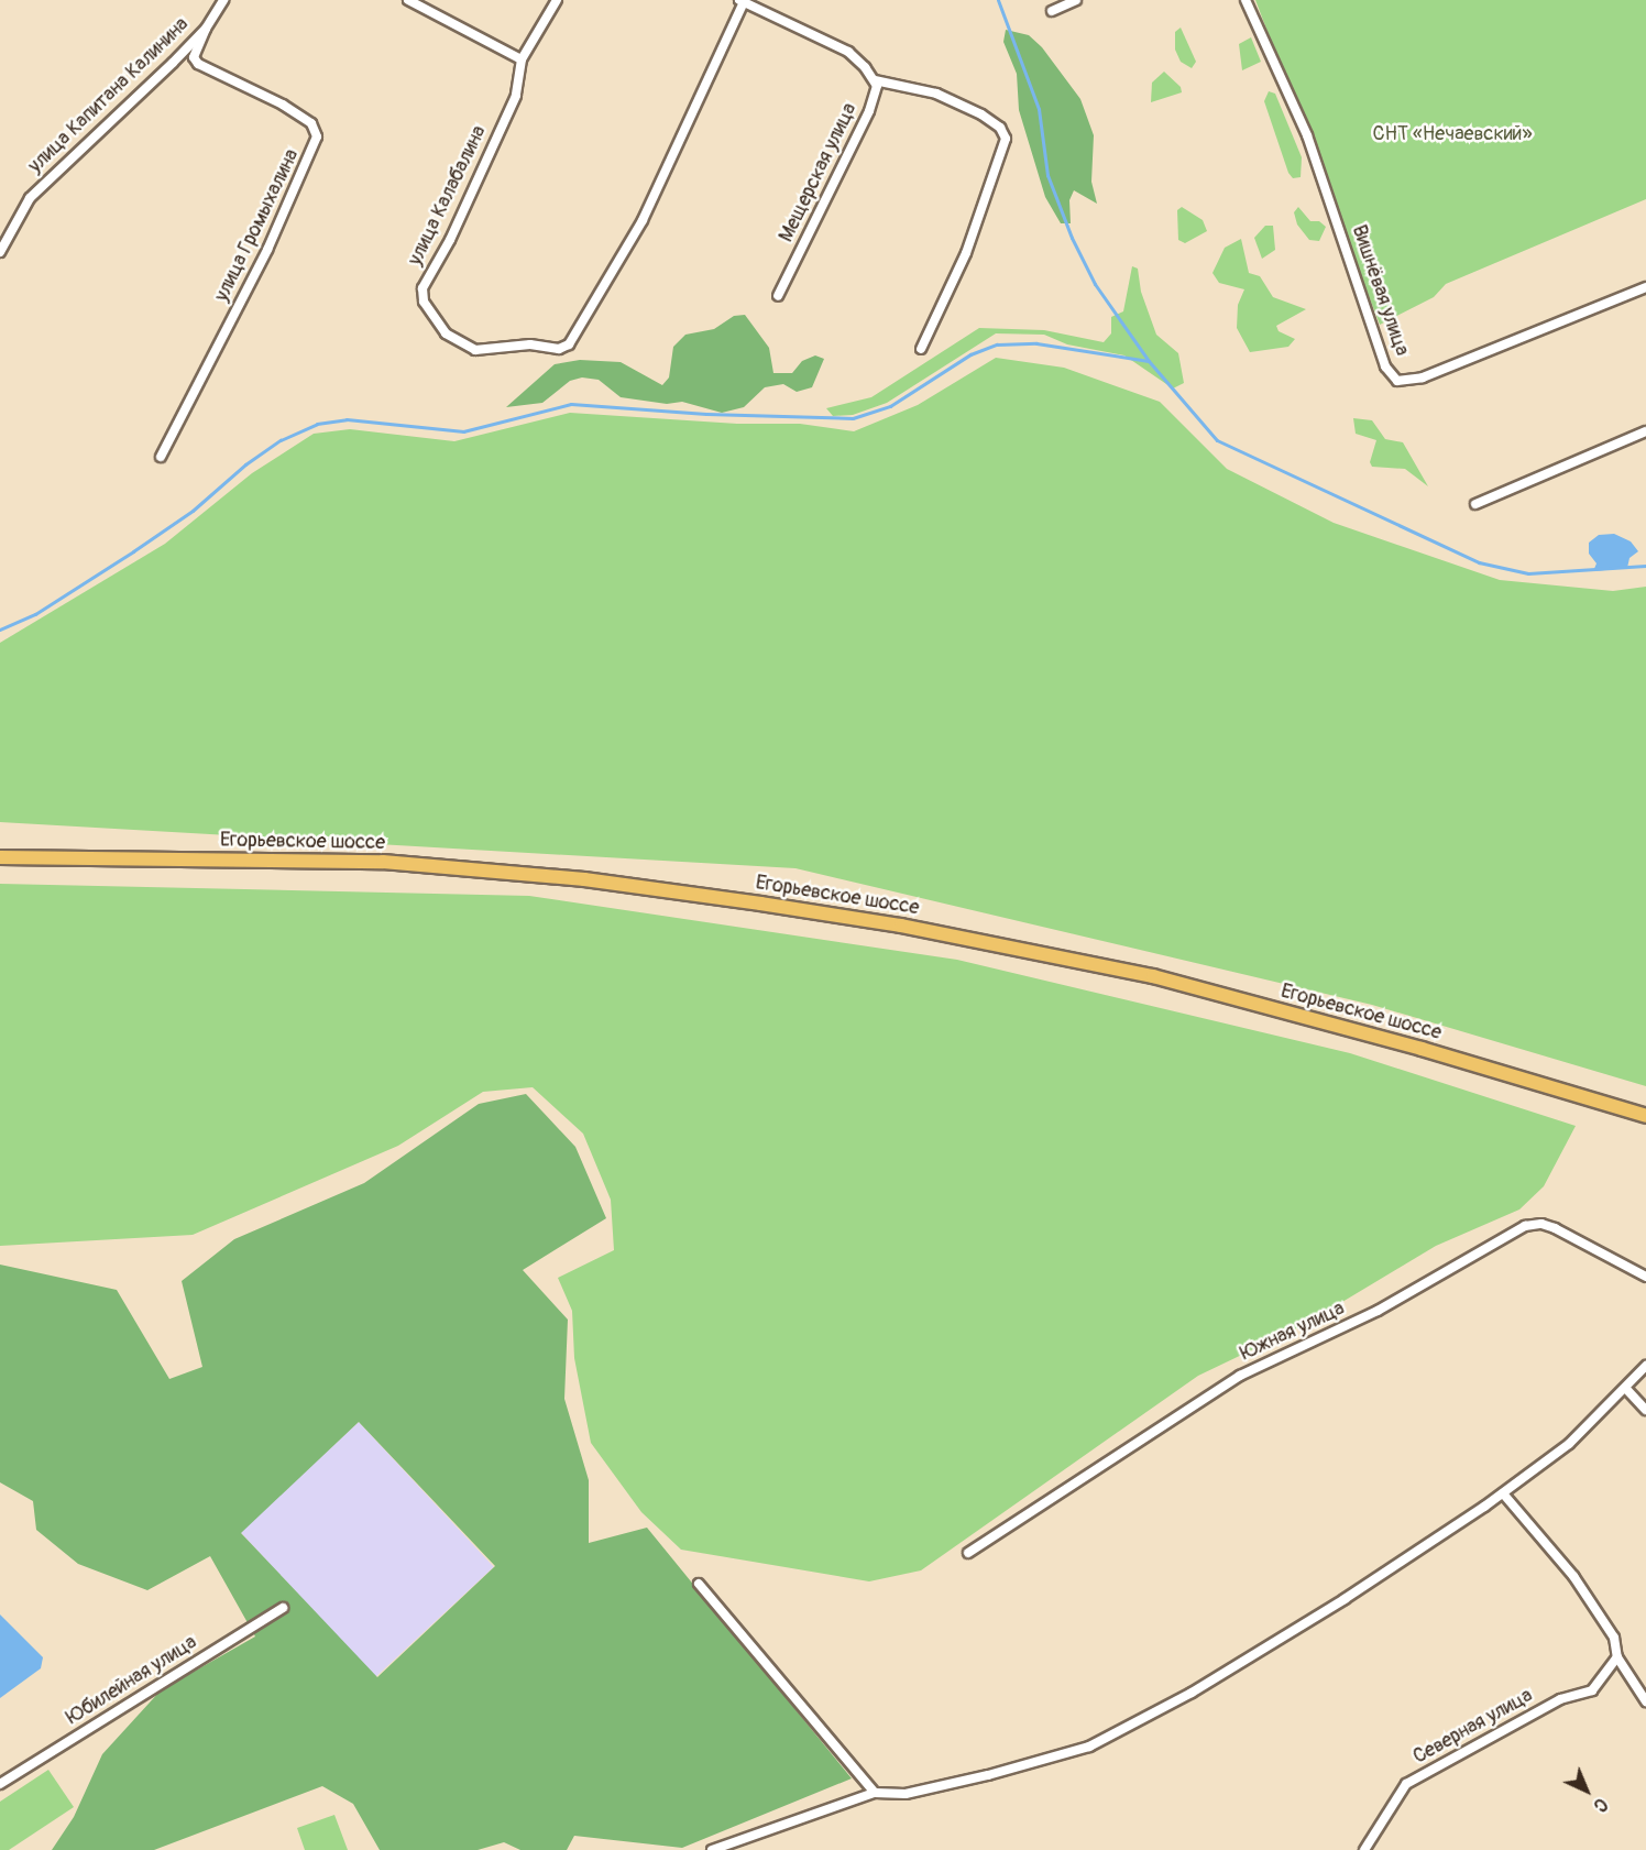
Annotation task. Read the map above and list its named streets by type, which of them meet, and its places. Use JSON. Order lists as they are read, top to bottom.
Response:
{
  "streets": {
    "main road": ["Егорьевское шоссе"],
    "street": [
      "улица Капитана Калинина",
      "Мещерская улица",
      "улица Калабалина",
      "улица Громыхалина",
      "Вишнёвая улица",
      "Южная улица",
      "Юбилейная улица",
      "Северная улица"
    ]
  },
  "crossings": [
    ["улица Капитана Калинина", "улица Громыхалина"]
  ],
  "parks": ["СНТ «Нечаевский»"],
  "north": "bottom right"
}
